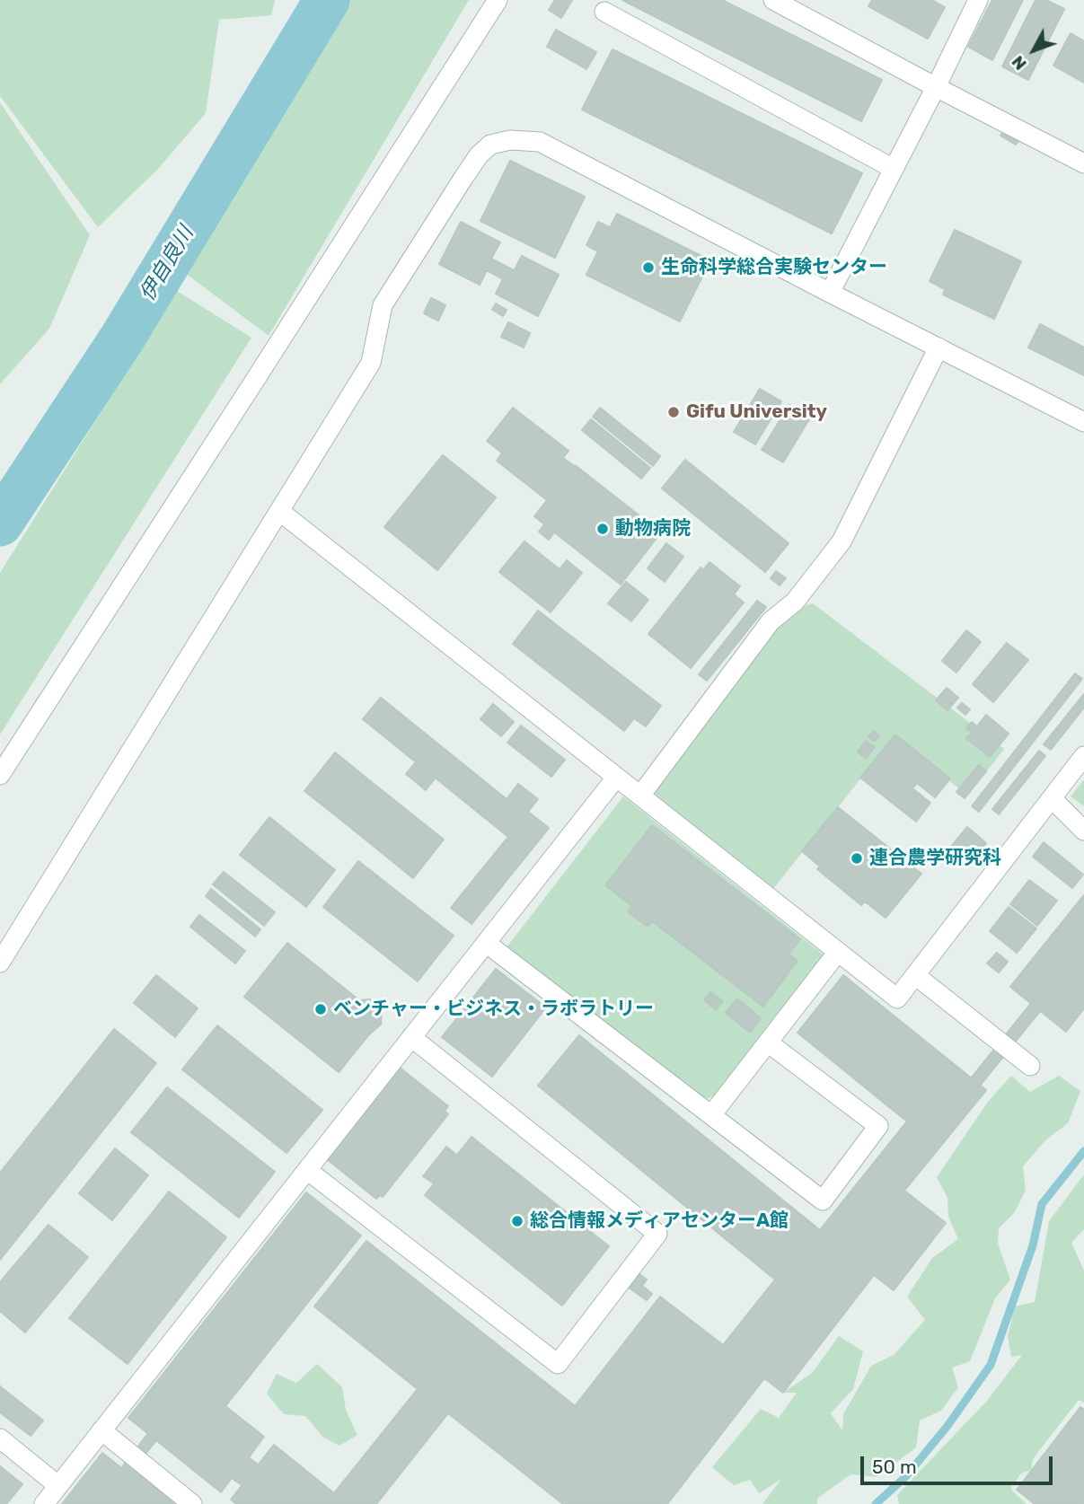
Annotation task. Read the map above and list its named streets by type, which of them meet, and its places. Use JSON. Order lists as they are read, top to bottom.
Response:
{
  "water": ["伊自良川"],
  "places": [
    "生命科学総合実験センター",
    "Gifu University",
    "動物病院",
    "連合農学研究科",
    "ベンチャー・ビジネス・ラボラトリー",
    "総合情報メディアセンターA館"
  ],
  "scale_bar": "50 m",
  "north": "bottom left"
}
